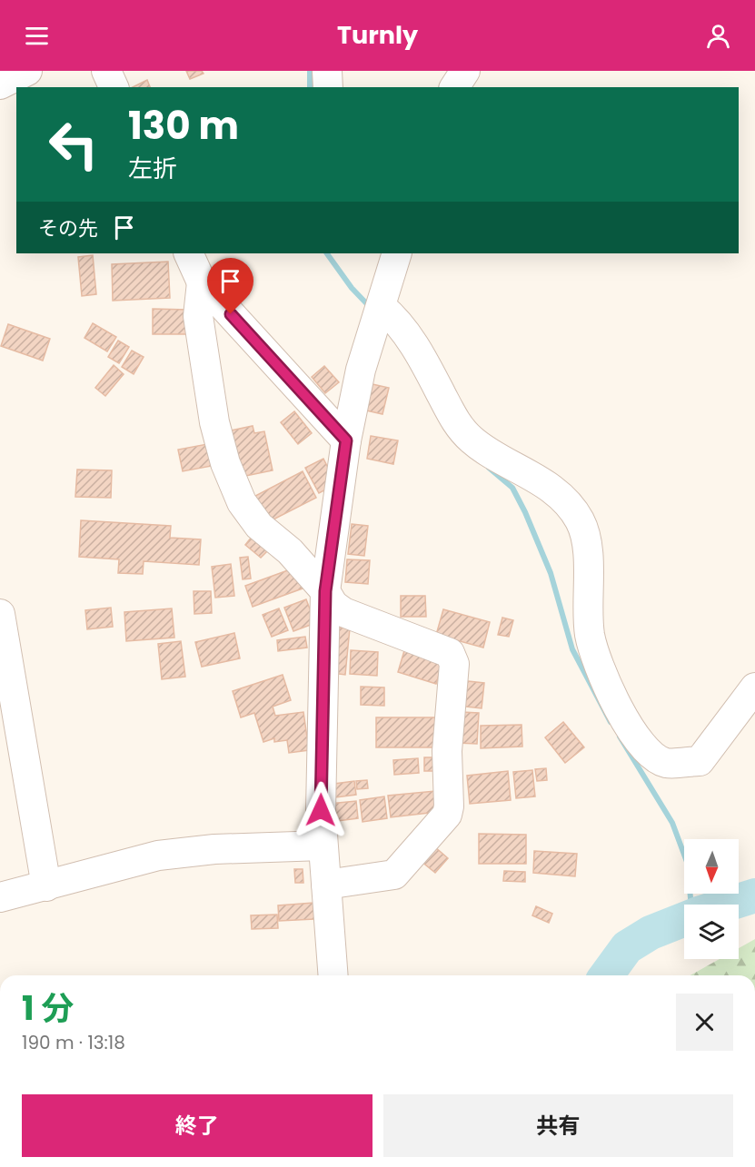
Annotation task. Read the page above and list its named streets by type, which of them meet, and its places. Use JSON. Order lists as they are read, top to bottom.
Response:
{
  "north": "bottom",
  "page": {
    "header": "Turnly",
    "turn": ["130 m", "左折"],
    "then": "その先",
    "heading": ["1 分", "190 m · 13:18"],
    "buttons": ["終了", "共有"]
  }
}
